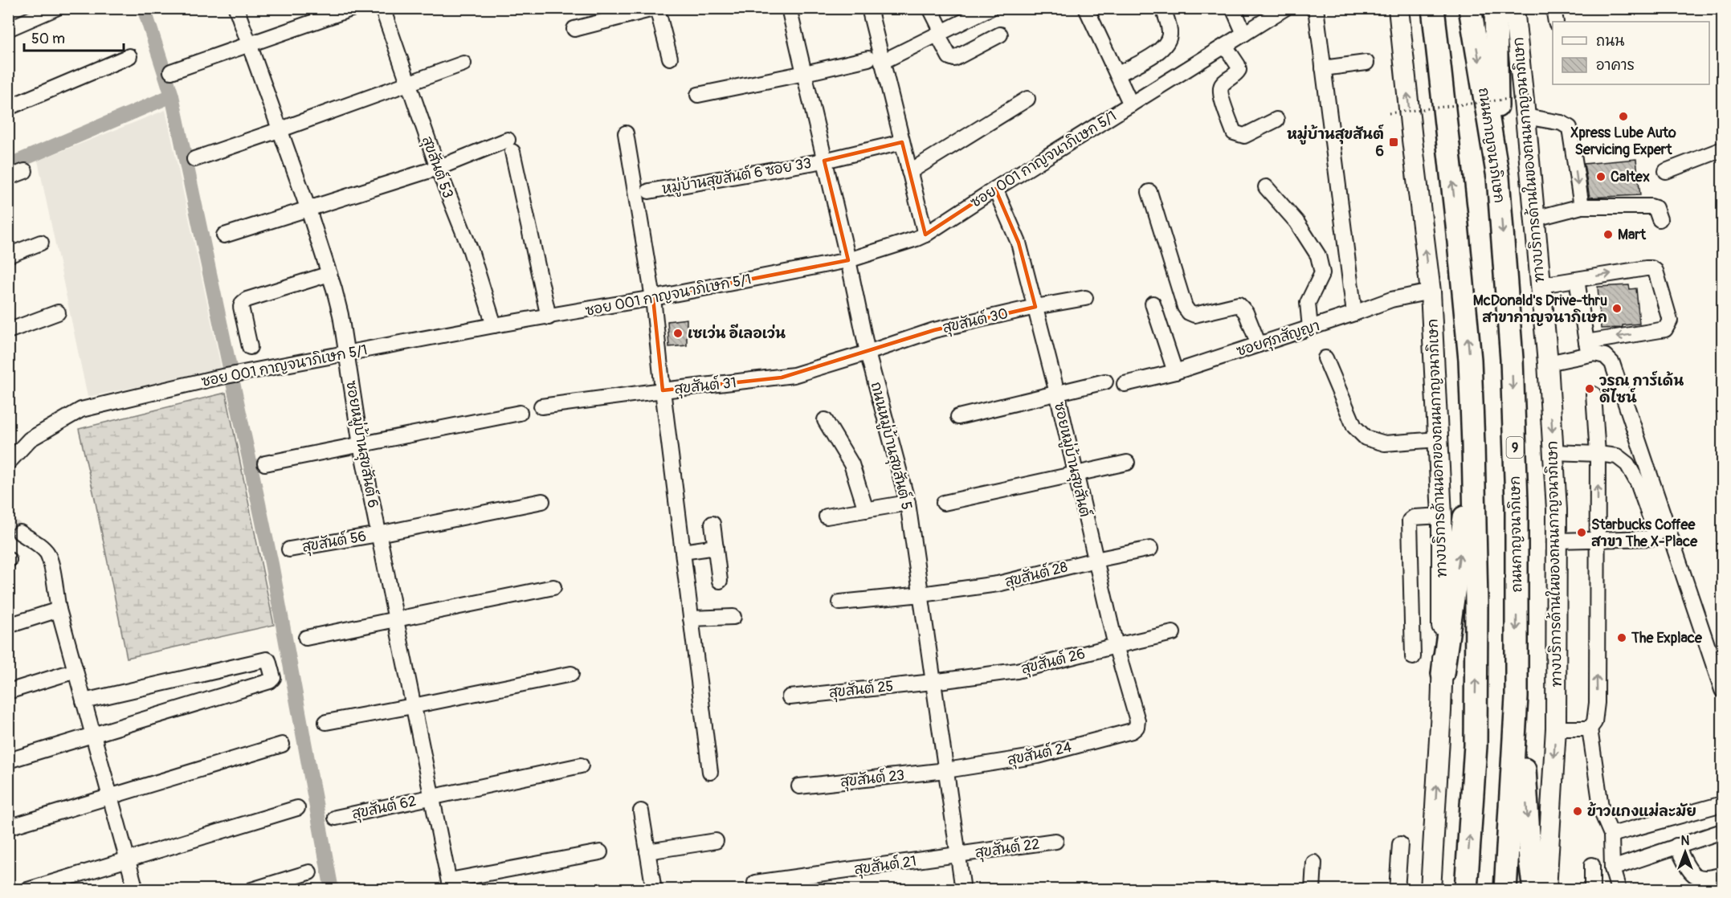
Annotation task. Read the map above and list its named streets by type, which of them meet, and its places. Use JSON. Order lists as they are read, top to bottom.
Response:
{
  "streets": {
    "highway": ["ถนนกาญจนาภิเษก", "9"],
    "main road": ["ทางบริการด้านในของถนนกาญจนาภิเษก", "ทางบริการด้านนอกของถนนกาญจนาภิเษก"],
    "street": [
      "ซอย 001 กาญจนาภิเษก 5/1",
      "สุขสันต์ 53",
      "หมู่บ้านสุขสันต์ 6 ซอย 33",
      "สุขสันต์ 30",
      "ซอยศุภสัญญา",
      "สุขสันต์ 31",
      "ซอยหมู่บ้านสุขสันต์ 6",
      "ถนนหมู่บ้านสุขสันต์ 5",
      "ซอยหมู่บ้านสุขสันต์",
      "สุขสันต์ 56",
      "สุขสันต์ 28",
      "สุขสันต์ 26",
      "สุขสันต์ 25",
      "สุขสันต์ 24",
      "สุขสันต์ 23",
      "สุขสันต์ 62",
      "สุขสันต์ 22",
      "สุขสันต์ 21"
    ]
  },
  "crossings": [
    ["ซอย 001 กาญจนาภิเษก 5/1", "สุขสันต์ 53"],
    ["ซอย 001 กาญจนาภิเษก 5/1", "ซอยหมู่บ้านสุขสันต์ 6"],
    ["ซอย 001 กาญจนาภิเษก 5/1", "ถนนหมู่บ้านสุขสันต์ 5"],
    ["ซอย 001 กาญจนาภิเษก 5/1", "ซอยหมู่บ้านสุขสันต์"],
    ["หมู่บ้านสุขสันต์ 6 ซอย 33", "ถนนหมู่บ้านสุขสันต์ 5"],
    ["สุขสันต์ 30", "สุขสันต์ 31"],
    ["สุขสันต์ 30", "ถนนหมู่บ้านสุขสันต์ 5"],
    ["สุขสันต์ 30", "ซอยหมู่บ้านสุขสันต์"],
    ["ซอยศุภสัญญา", "ทางบริการด้านนอกของถนนกาญจนาภิเษก"],
    ["สุขสันต์ 31", "ถนนหมู่บ้านสุขสันต์ 5"],
    ["ซอยหมู่บ้านสุขสันต์ 6", "สุขสันต์ 56"],
    ["ซอยหมู่บ้านสุขสันต์ 6", "สุขสันต์ 62"],
    ["ถนนหมู่บ้านสุขสันต์ 5", "สุขสันต์ 28"],
    ["ถนนหมู่บ้านสุขสันต์ 5", "สุขสันต์ 26"],
    ["ถนนหมู่บ้านสุขสันต์ 5", "สุขสันต์ 25"],
    ["ถนนหมู่บ้านสุขสันต์ 5", "สุขสันต์ 24"],
    ["ถนนหมู่บ้านสุขสันต์ 5", "สุขสันต์ 23"],
    ["ถนนหมู่บ้านสุขสันต์ 5", "สุขสันต์ 22"],
    ["ถนนหมู่บ้านสุขสันต์ 5", "สุขสันต์ 21"],
    ["ซอยหมู่บ้านสุขสันต์", "สุขสันต์ 28"],
    ["ซอยหมู่บ้านสุขสันต์", "สุขสันต์ 26"],
    ["ซอยหมู่บ้านสุขสันต์", "สุขสันต์ 24"],
    ["สุขสันต์ 26", "สุขสันต์ 25"],
    ["สุขสันต์ 24", "สุขสันต์ 23"],
    ["สุขสันต์ 22", "สุขสันต์ 21"]
  ],
  "one_way": ["ทางบริการด้านนอกของถนนกาญจนาภิเษก"],
  "places": {
    "other": [
      "Xpress Lube Auto Servicing Expert",
      "Caltex",
      "Mart",
      "McDonald's Drive-thru สาขากาญจนาภิเษก",
      "เซเว่น อีเลอเว่น",
      "วรุณ การ์เด้น ดีไซน์",
      "Starbucks Coffee สาขา The X-Place",
      "The Explace",
      "ข้าวแกงแม่ละมัย"
    ],
    "transit": ["หมู่บ้านสุขสันต์ 6"]
  },
  "legend": ["ถนน", "อาคาร"],
  "scale_bar": "50 m",
  "north": "top"
}
